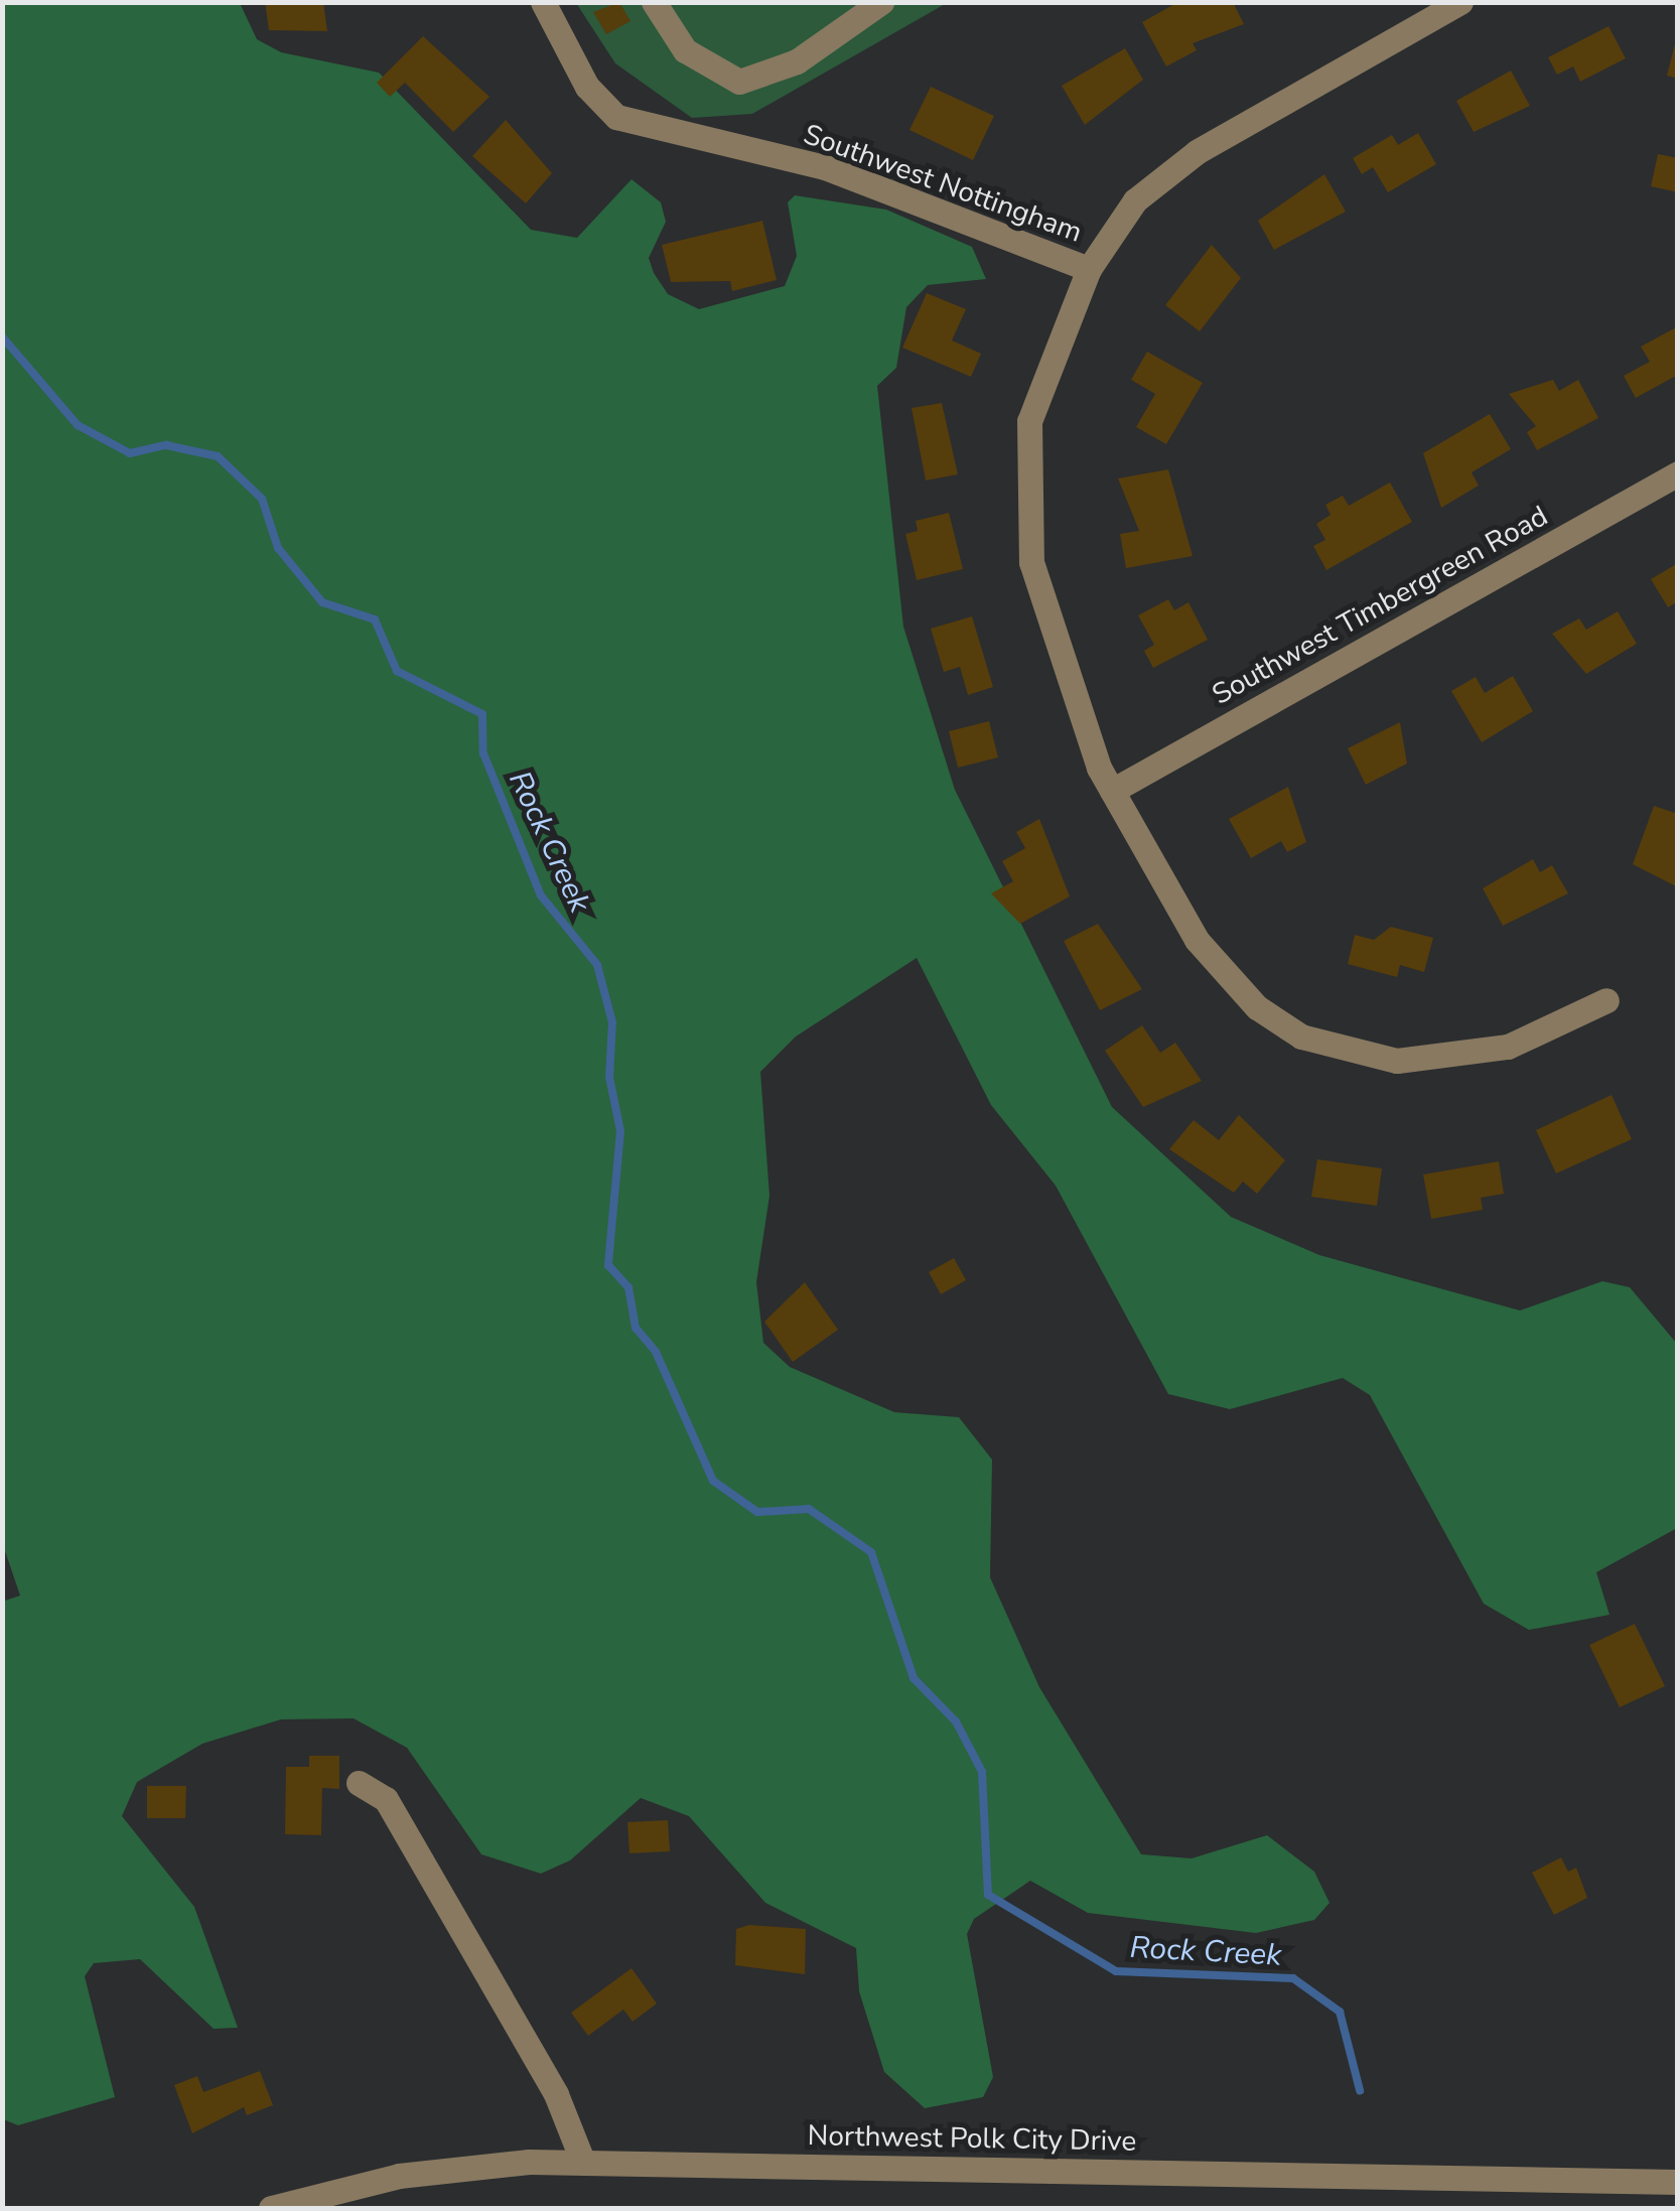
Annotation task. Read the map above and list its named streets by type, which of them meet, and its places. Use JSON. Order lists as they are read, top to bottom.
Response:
{
  "streets": {
    "street": ["Southwest Nottingham", "Southwest Timbergreen Road", "Northwest Polk City Drive"]
  },
  "water": ["Rock Creek"]
}
